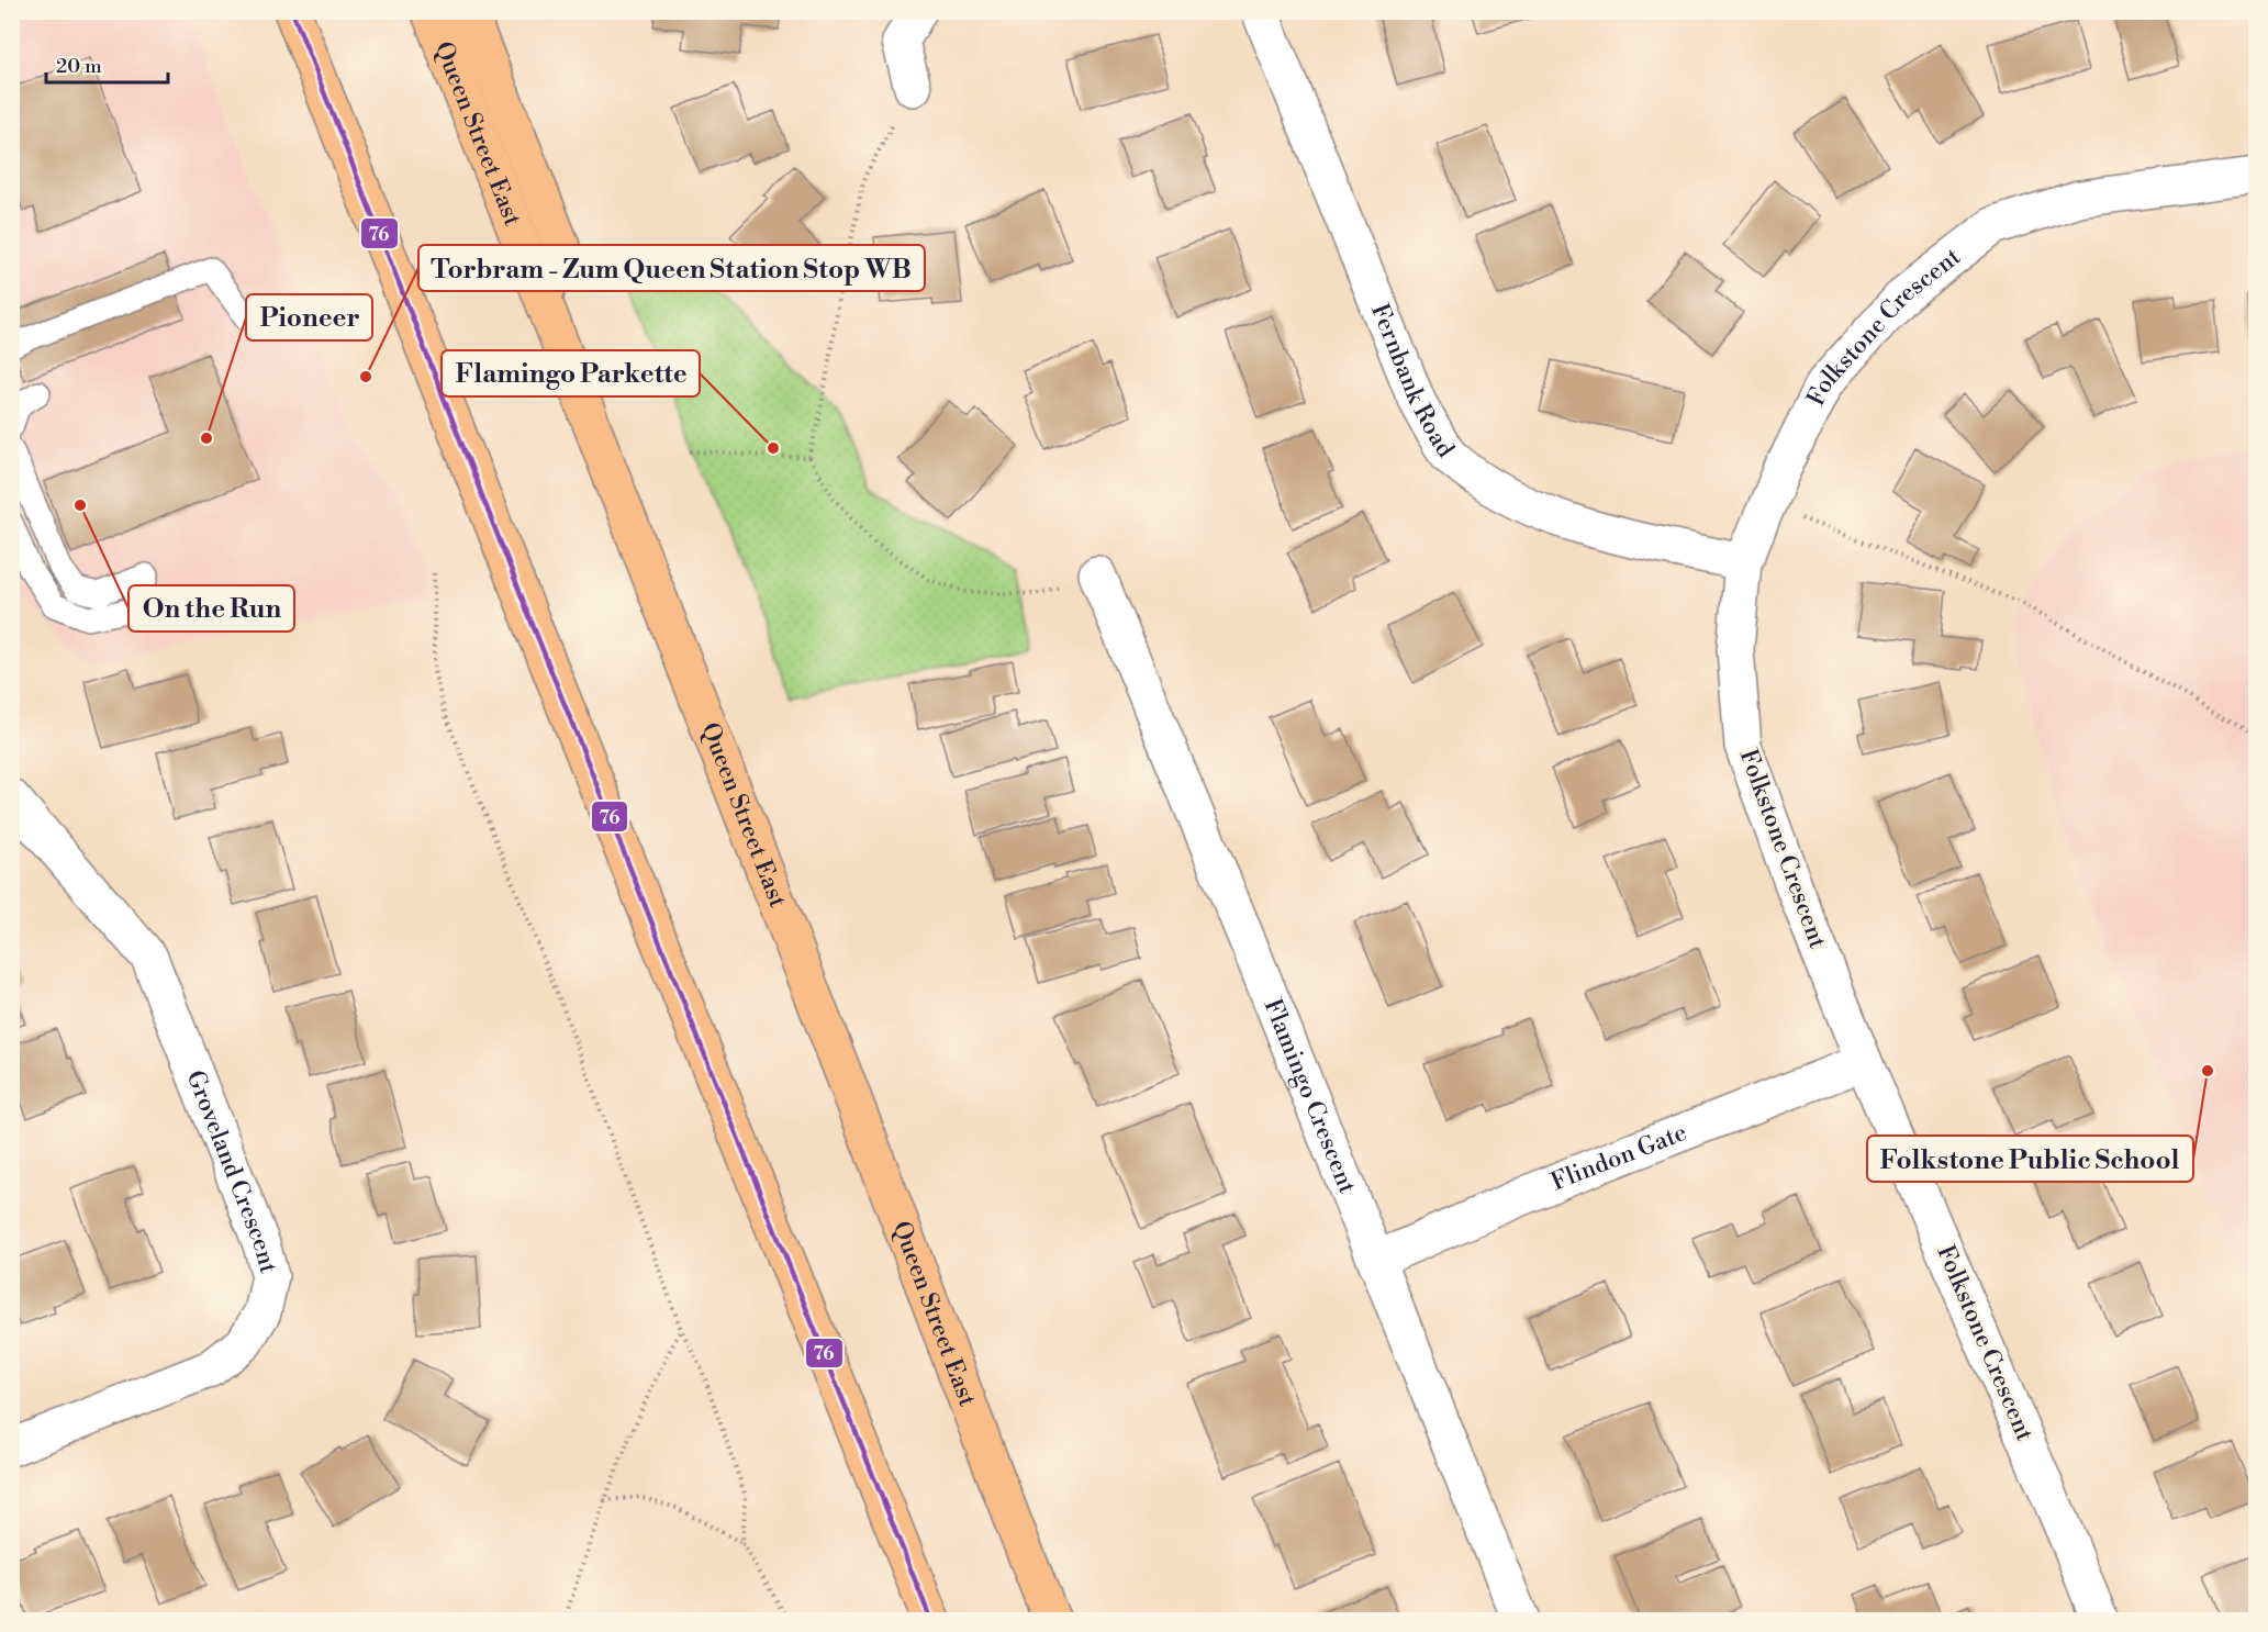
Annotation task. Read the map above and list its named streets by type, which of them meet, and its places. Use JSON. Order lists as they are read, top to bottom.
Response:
{
  "streets": {
    "main road": ["Queen Street East"],
    "street": [
      "Folkstone Crescent",
      "Fernbank Road",
      "Flamingo Crescent",
      "Flindon Gate",
      "Groveland Crescent"
    ]
  },
  "crossings": [
    ["Folkstone Crescent", "Fernbank Road"],
    ["Folkstone Crescent", "Flindon Gate"],
    ["Flamingo Crescent", "Flindon Gate"]
  ],
  "places": [
    "Torbram - Zum Queen Station Stop WB",
    "Pioneer",
    "Flamingo Parkette",
    "On the Run",
    "Folkstone Public School"
  ],
  "lines": ["transit line 76"],
  "scale_bar": "20 m"
}
